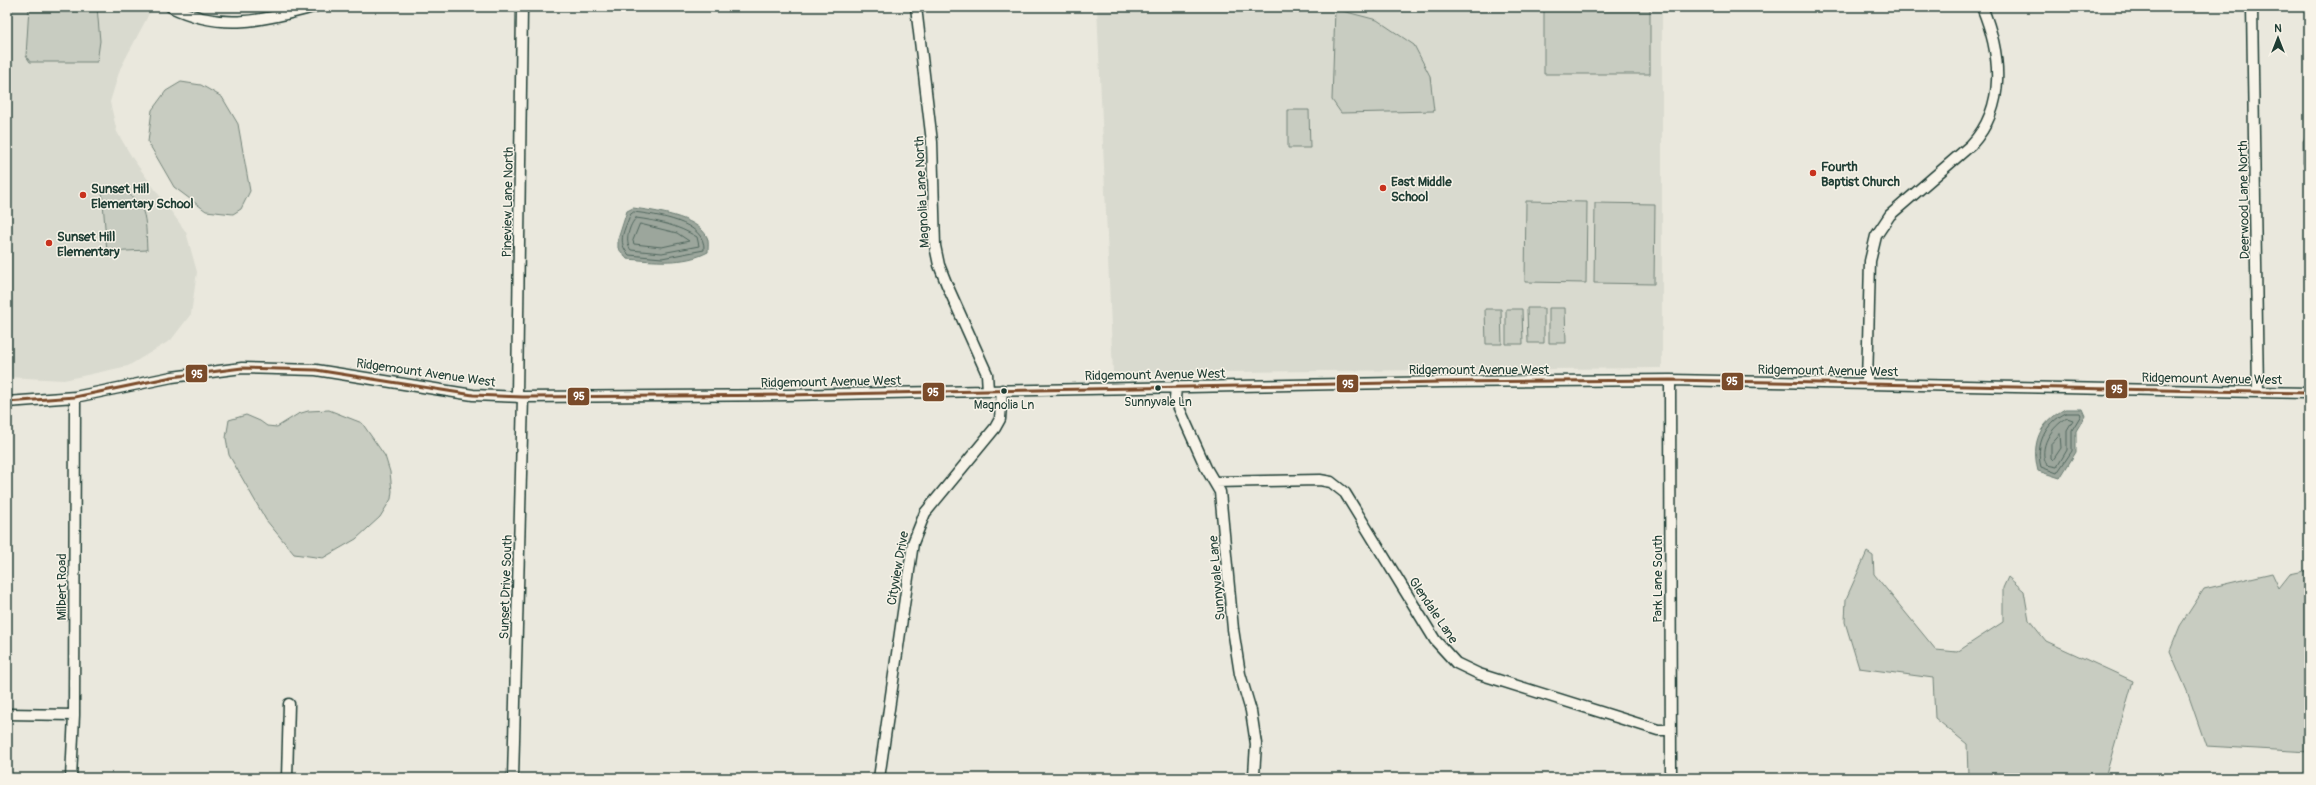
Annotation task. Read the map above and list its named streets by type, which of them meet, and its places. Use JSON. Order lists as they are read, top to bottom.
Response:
{
  "streets": {
    "street": [
      "Magnolia Lane North",
      "Deerwood Lane North",
      "Pineview Lane North",
      "Ridgemount Avenue West",
      "Cityview Drive",
      "Sunnyvale Lane",
      "Park Lane South",
      "Milbert Road",
      "Sunset Drive South",
      "Glendale Lane"
    ]
  },
  "crossings": [
    ["Magnolia Lane North", "Ridgemount Avenue West"],
    ["Deerwood Lane North", "Ridgemount Avenue West"],
    ["Pineview Lane North", "Ridgemount Avenue West"],
    ["Pineview Lane North", "Sunset Drive South"],
    ["Ridgemount Avenue West", "Cityview Drive"],
    ["Ridgemount Avenue West", "Sunnyvale Lane"],
    ["Ridgemount Avenue West", "Park Lane South"],
    ["Ridgemount Avenue West", "Milbert Road"],
    ["Ridgemount Avenue West", "Sunset Drive South"],
    ["Sunnyvale Lane", "Glendale Lane"],
    ["Park Lane South", "Glendale Lane"]
  ],
  "places": [
    "Fourth Baptist Church",
    "East Middle School",
    "Sunset Hill Elementary School",
    "Sunset Hill Elementary",
    "Sunnyvale Ln",
    "Magnolia Ln"
  ],
  "lines": ["transit line 95"],
  "north": "top"
}
